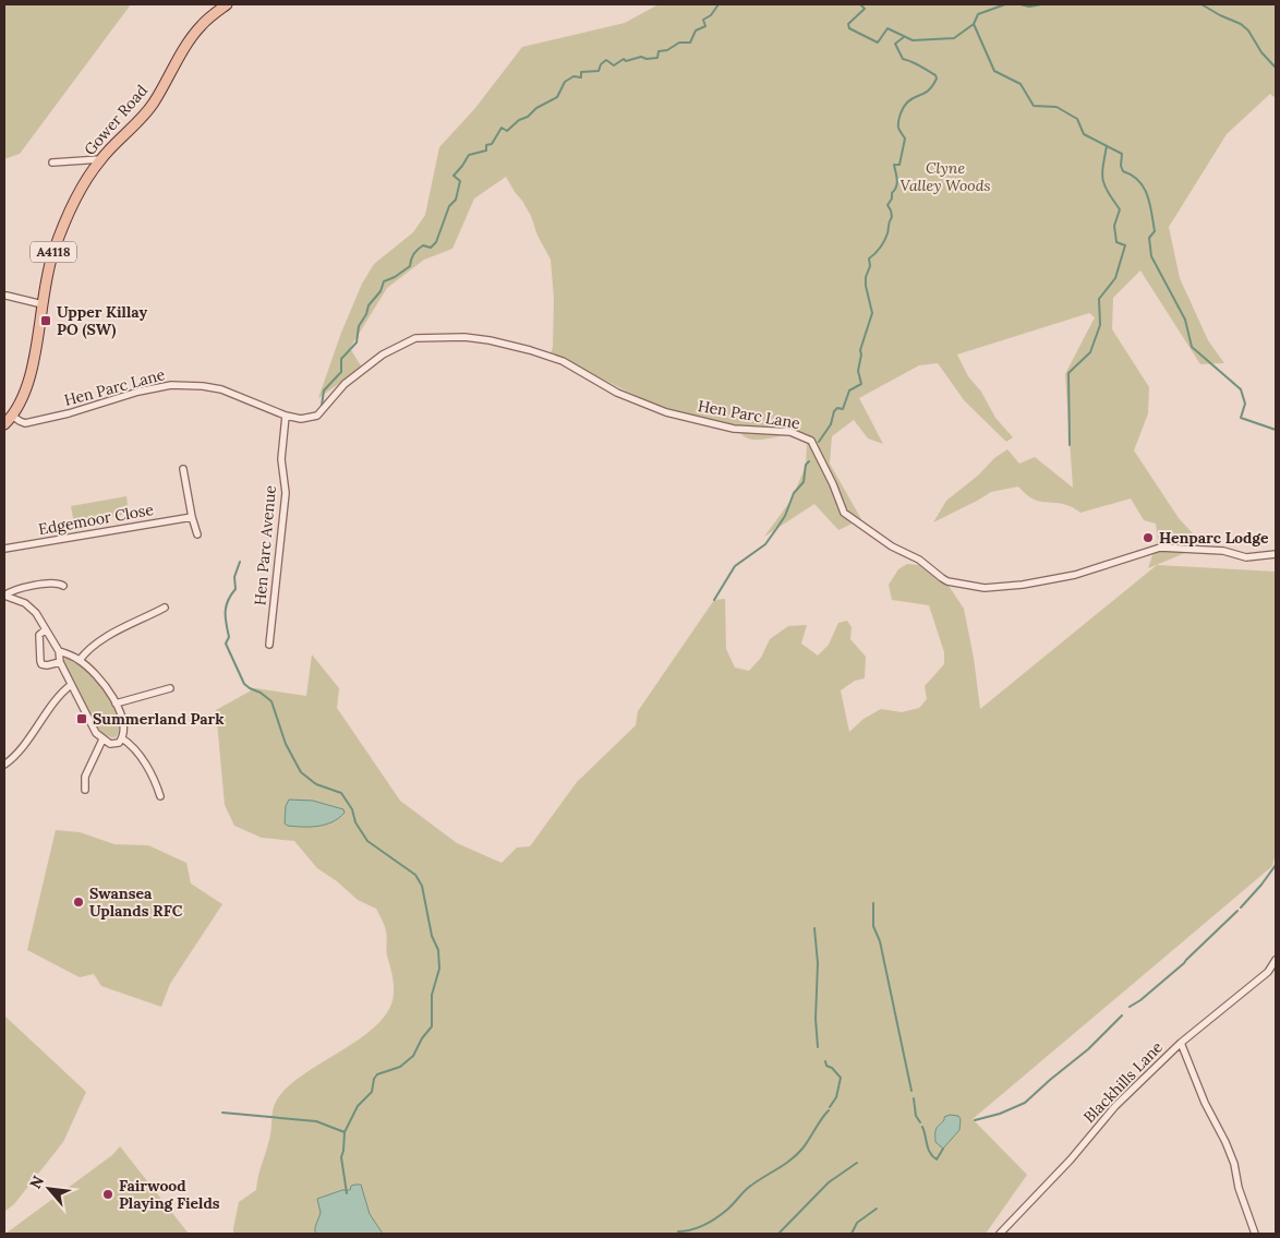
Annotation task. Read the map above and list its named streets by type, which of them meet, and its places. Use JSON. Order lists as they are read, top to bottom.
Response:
{
  "streets": {
    "main road": ["Gower Road", "A4118"],
    "street": [
      "Hen Parc Lane",
      "Edgemoor Close",
      "Hen Parc Avenue",
      "Blackhills Lane"
    ]
  },
  "crossings": [
    ["Gower Road", "Hen Parc Lane"],
    ["Hen Parc Lane", "Hen Parc Avenue"]
  ],
  "parks": ["Clyne Valley Woods"],
  "places": {
    "transit": ["Upper Killay PO (SW)", "Summerland Park"],
    "other": ["Henparc Lodge", "Swansea Uplands RFC", "Fairwood Playing Fields"]
  },
  "north": "top left"
}
